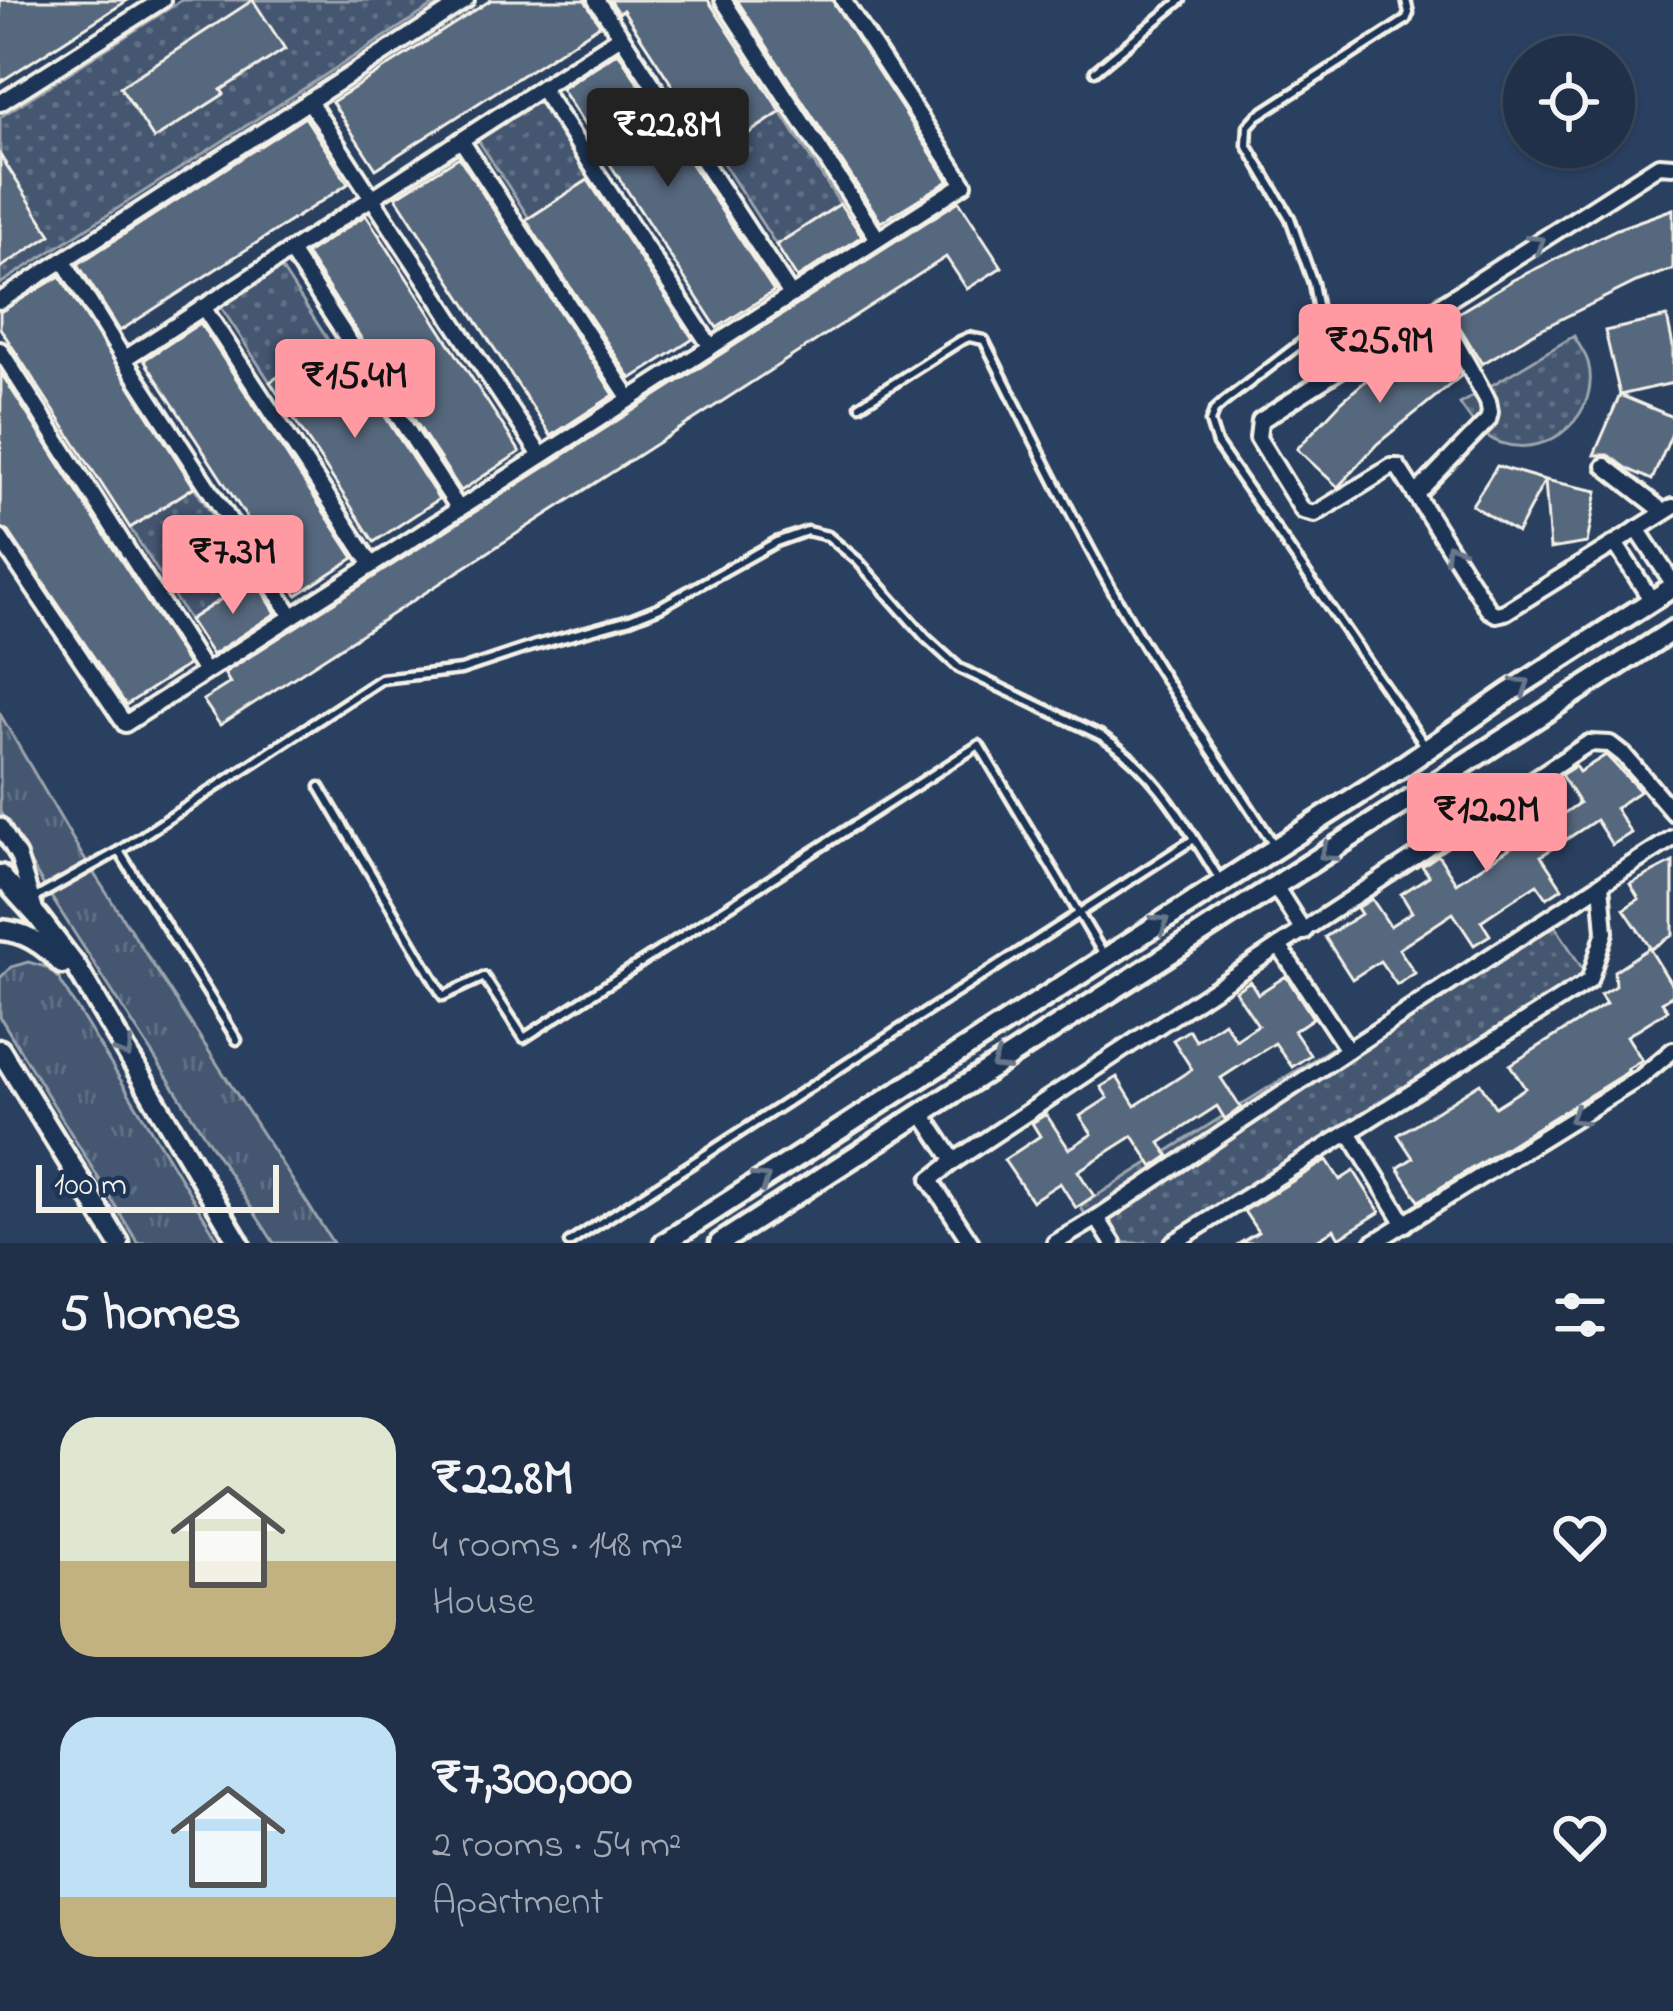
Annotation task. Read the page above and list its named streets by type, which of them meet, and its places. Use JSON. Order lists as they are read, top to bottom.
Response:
{
  "scale_bar": "100 m",
  "page": {
    "price": [
      "₹22.8M",
      "₹25.9M",
      "₹15.4M",
      "₹7.3M",
      "₹12.2M"
    ],
    "scale": "100 m",
    "heading": "5 homes",
    "list": [
      {
        "name": "₹22.8M",
        "note": "4 rooms · 148 m² · House"
      },
      {
        "name": "₹7,300,000",
        "note": "2 rooms · 54 m² · Apartment"
      }
    ]
  }
}
